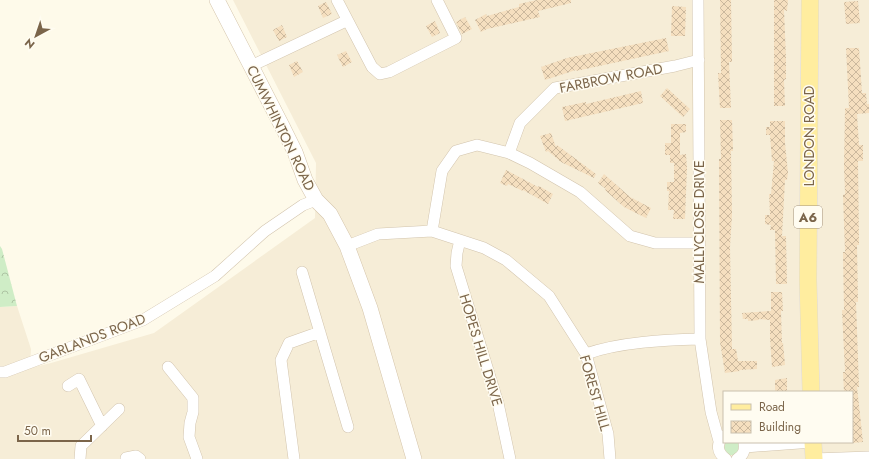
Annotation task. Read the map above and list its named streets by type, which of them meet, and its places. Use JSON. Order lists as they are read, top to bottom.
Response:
{
  "streets": {
    "main road": ["LONDON ROAD", "A6"],
    "street": [
      "FARBROW ROAD",
      "CUMWHINTON ROAD",
      "MALLYCLOSE DRIVE",
      "GARLANDS ROAD",
      "HOPES HILL DRIVE",
      "FOREST HILL"
    ]
  },
  "crossings": [
    ["FARBROW ROAD", "MALLYCLOSE DRIVE"],
    ["CUMWHINTON ROAD", "GARLANDS ROAD"],
    ["CUMWHINTON ROAD", "FOREST HILL"],
    ["HOPES HILL DRIVE", "FOREST HILL"]
  ],
  "legend": ["Road", "Building"],
  "scale_bar": "50 m",
  "north": "bottom left"
}
